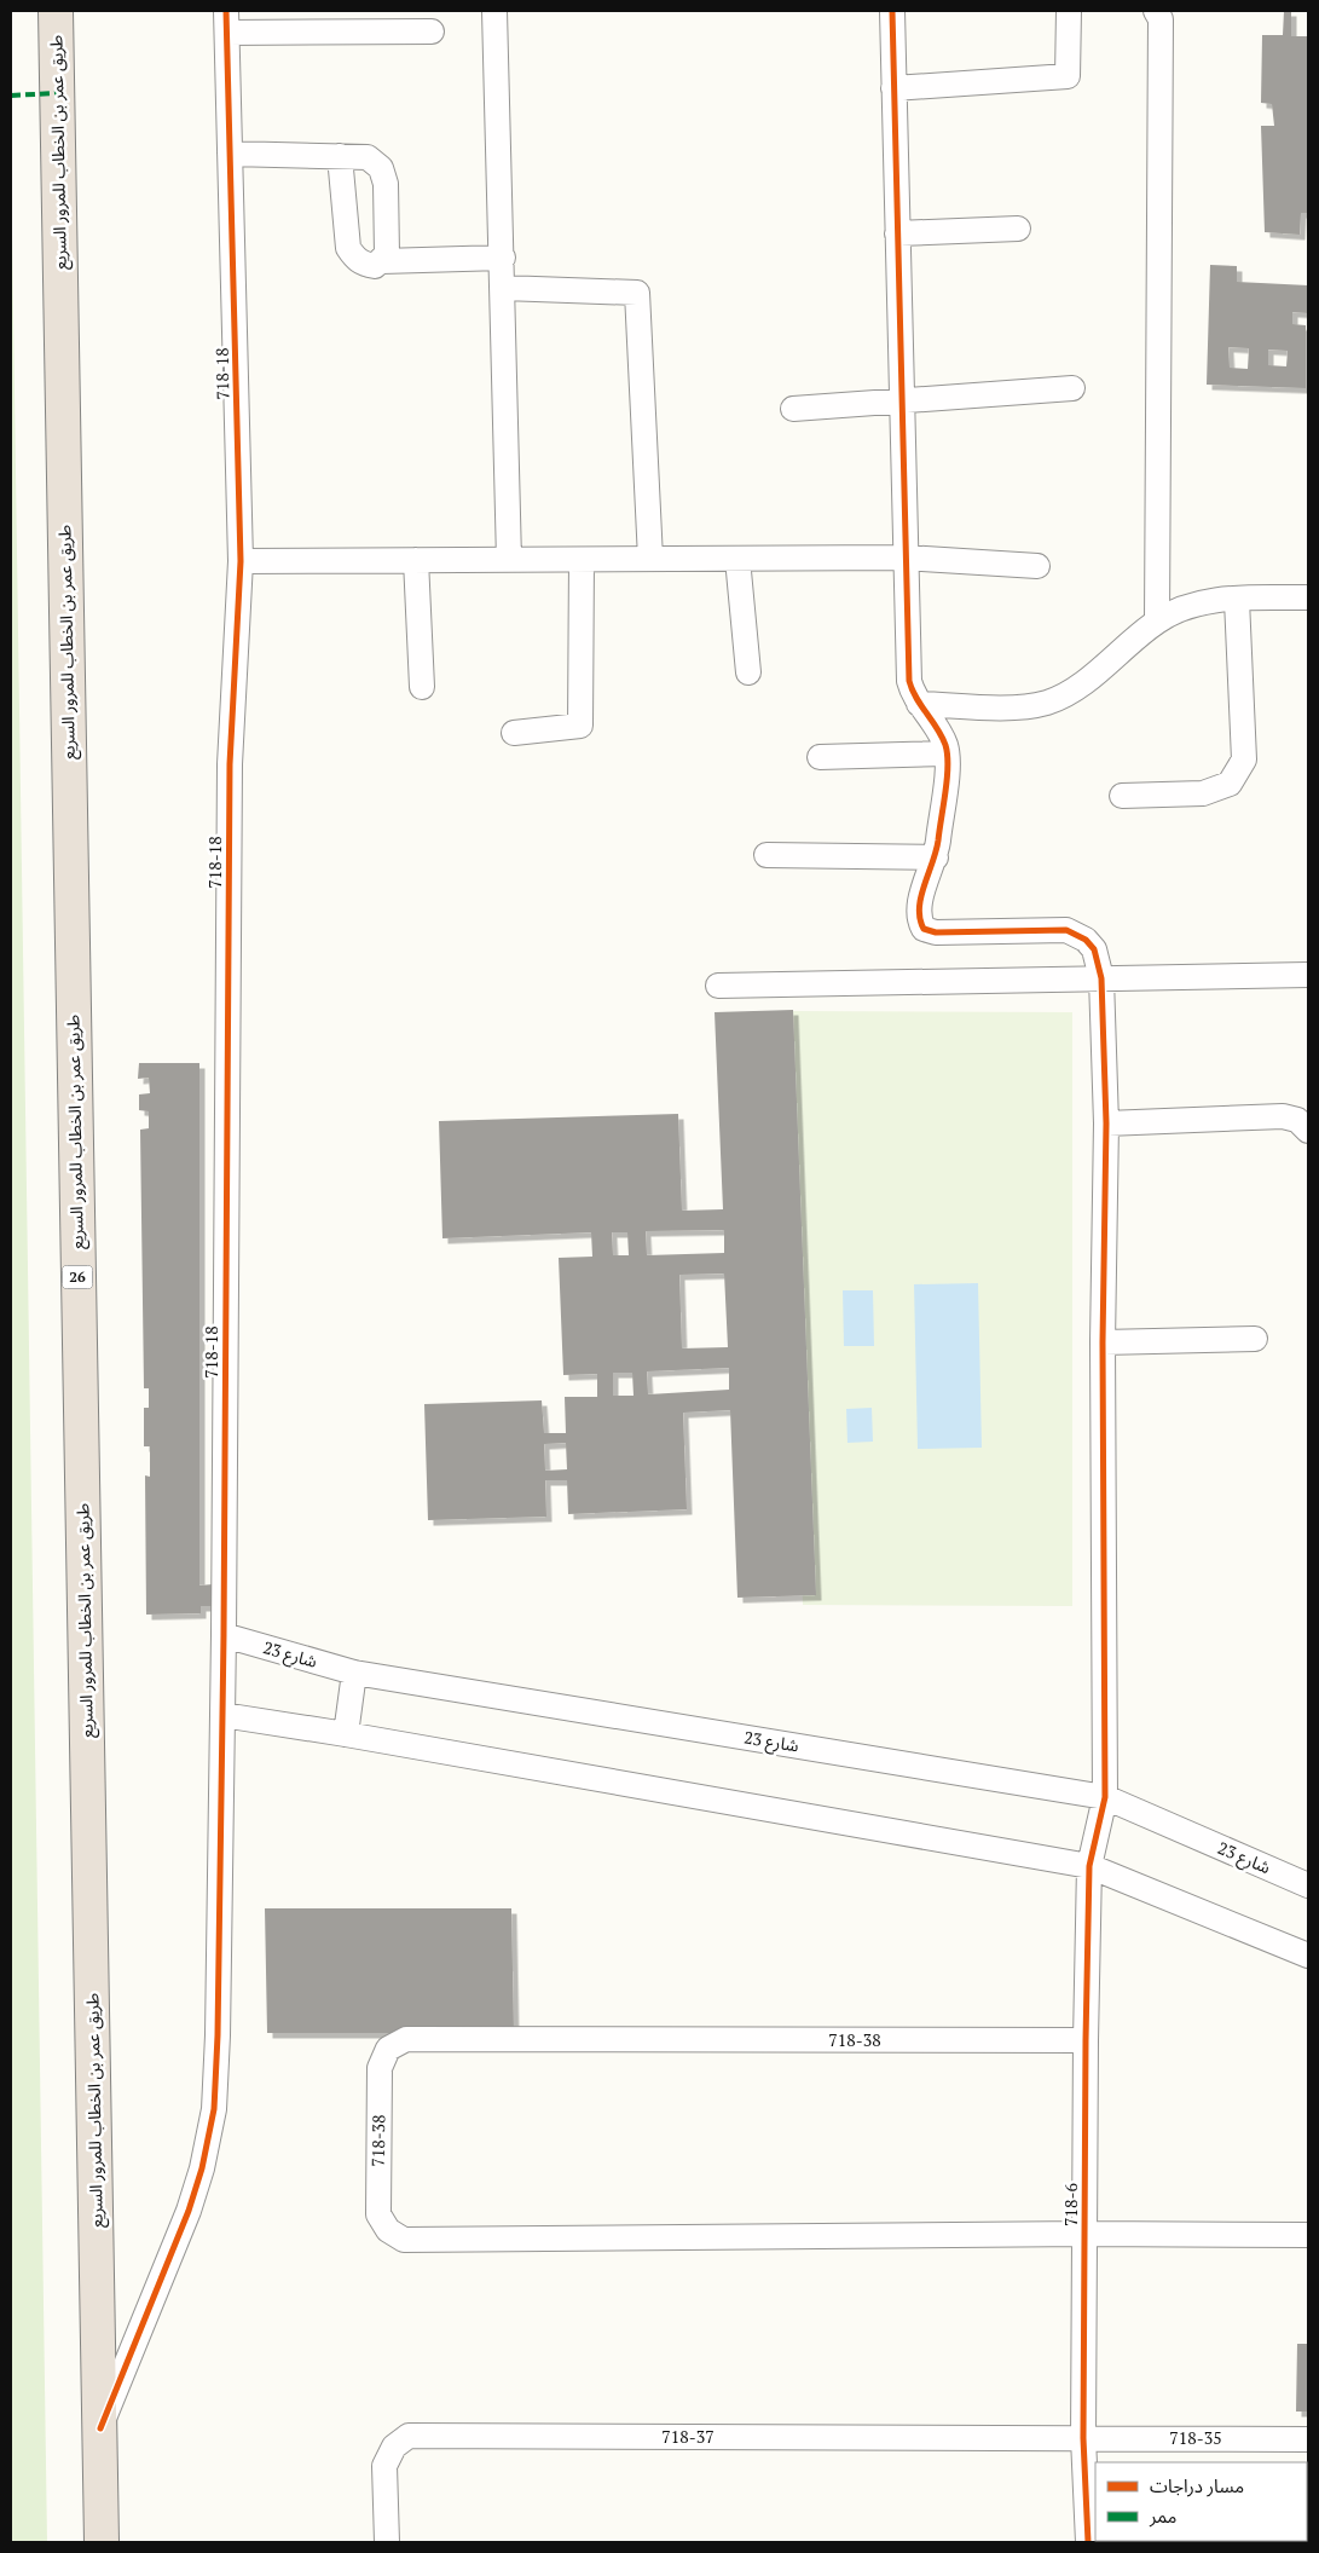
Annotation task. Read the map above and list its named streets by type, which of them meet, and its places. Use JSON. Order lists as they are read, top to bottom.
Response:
{
  "streets": {
    "highway": ["طريق عمر بن الخطاب للمرور السريع", "26"],
    "street": [
      "718-18",
      "شارع 23",
      "718-38",
      "718-6",
      "718-37",
      "718-35"
    ]
  },
  "crossings": [
    ["طريق عمر بن الخطاب للمرور السريع", "718-18"],
    ["718-18", "شارع 23"],
    ["شارع 23", "718-6"],
    ["718-38", "718-6"],
    ["718-6", "718-37"],
    ["718-6", "718-35"],
    ["718-37", "718-35"]
  ],
  "legend": ["مسار دراجات", "ممر"]
}
